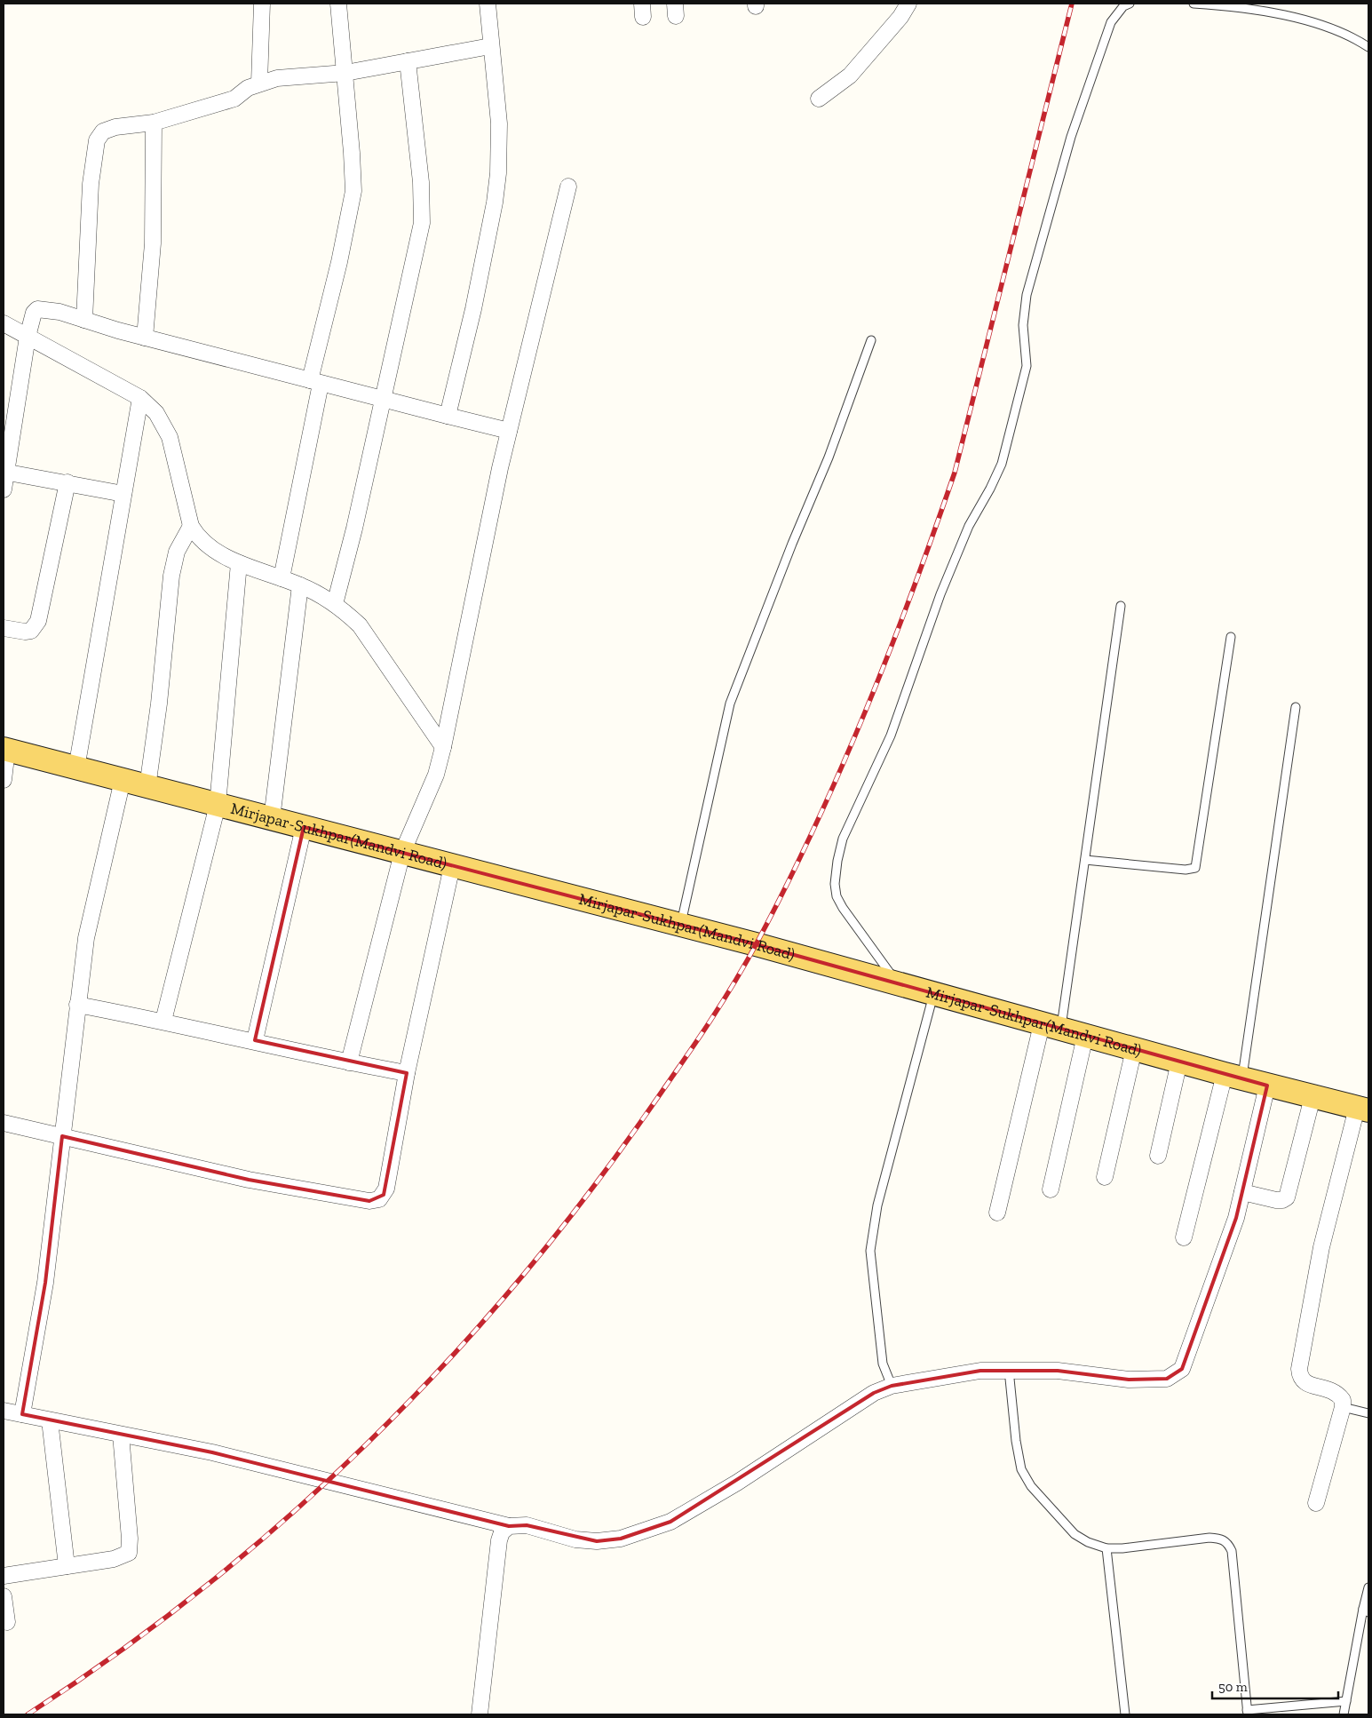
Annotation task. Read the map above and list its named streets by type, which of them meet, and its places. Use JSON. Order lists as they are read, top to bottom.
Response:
{
  "streets": {
    "main road": ["Mirjapar-Sukhpar(Mandvi Road)"]
  },
  "scale_bar": "50 m"
}
